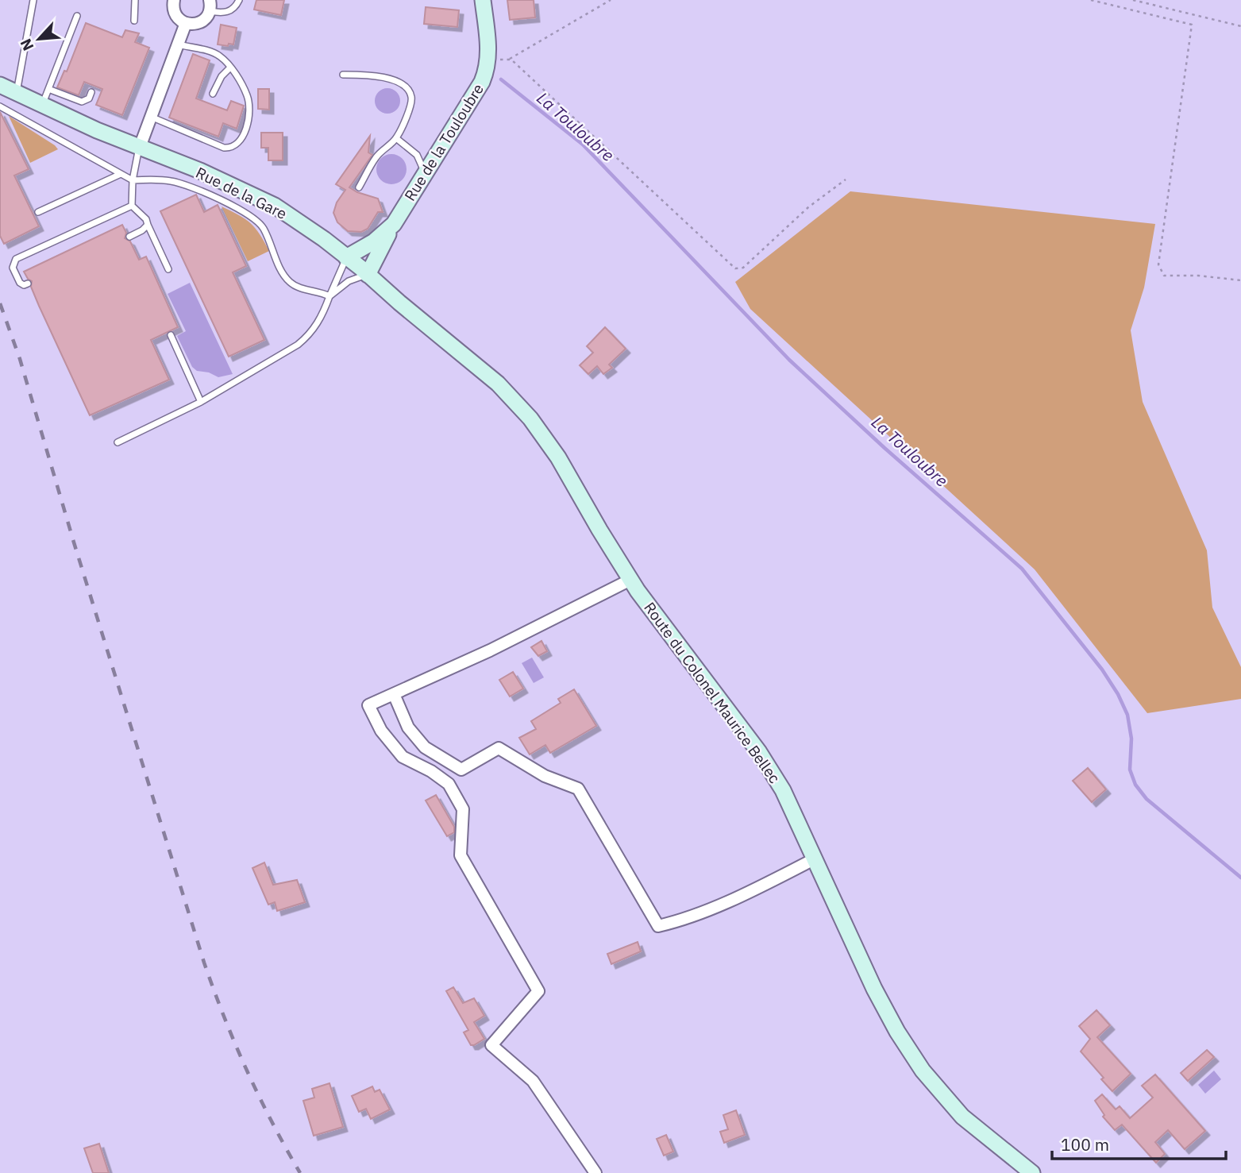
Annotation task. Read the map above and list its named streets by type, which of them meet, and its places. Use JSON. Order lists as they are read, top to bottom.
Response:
{
  "streets": {
    "main road": ["Rue de la Touloubre", "Rue de la Gare", "Route du Colonel Maurice Bellec"]
  },
  "crossings": [
    ["Rue de la Touloubre", "Rue de la Gare"],
    ["Rue de la Gare", "Route du Colonel Maurice Bellec"]
  ],
  "water": ["La Touloubre"],
  "scale_bar": "100 m",
  "north": "bottom left"
}
